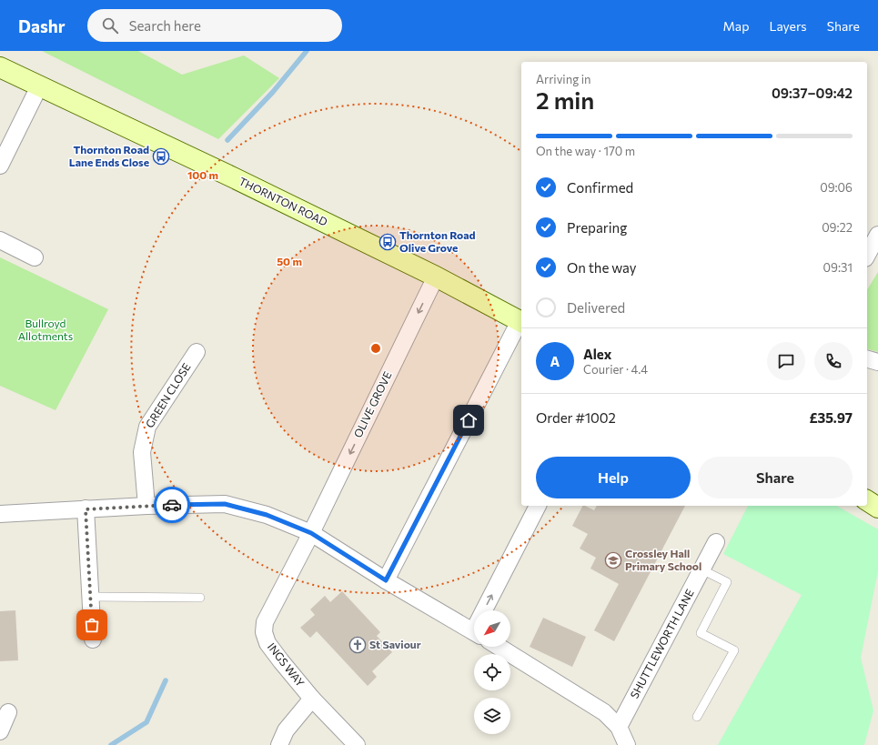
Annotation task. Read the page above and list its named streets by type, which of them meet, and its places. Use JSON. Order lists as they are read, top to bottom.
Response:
{
  "streets": {
    "main road": ["THORNTON ROAD"],
    "street": [
      "GREEN CLOSE",
      "OLIVE GROVE",
      "SHUTTLEWORTH LANE",
      "INGS WAY"
    ]
  },
  "crossings": [
    ["THORNTON ROAD", "OLIVE GROVE"],
    ["OLIVE GROVE", "INGS WAY"]
  ],
  "parks": ["Bullroyd Allotments"],
  "places": {
    "bus stop": ["Thornton Road Lane Ends Close", "Thornton Road Olive Grove"],
    "school or university": ["Crossley Hall Primary School"],
    "church": ["St Saviour"]
  },
  "north": "bottom left",
  "page": {
    "header": "Dashr",
    "search": "Search here",
    "nav": ["Map", "Layers", "Share"],
    "heading": ["2 min", "Arriving in", "09:37–09:42"],
    "panel": [
      "Alex",
      "Courier · 4.4",
      "Order #1002",
      "£35.97"
    ],
    "bar": "On the way · 170 m",
    "list": [
      ["Confirmed", "09:06"],
      ["Preparing", "09:22"],
      ["On the way", "09:31"],
      "Delivered"
    ],
    "round": "A",
    "buttons": ["Help", "Share"]
  },
  "rings": ["100 m", "50 m"]
}
